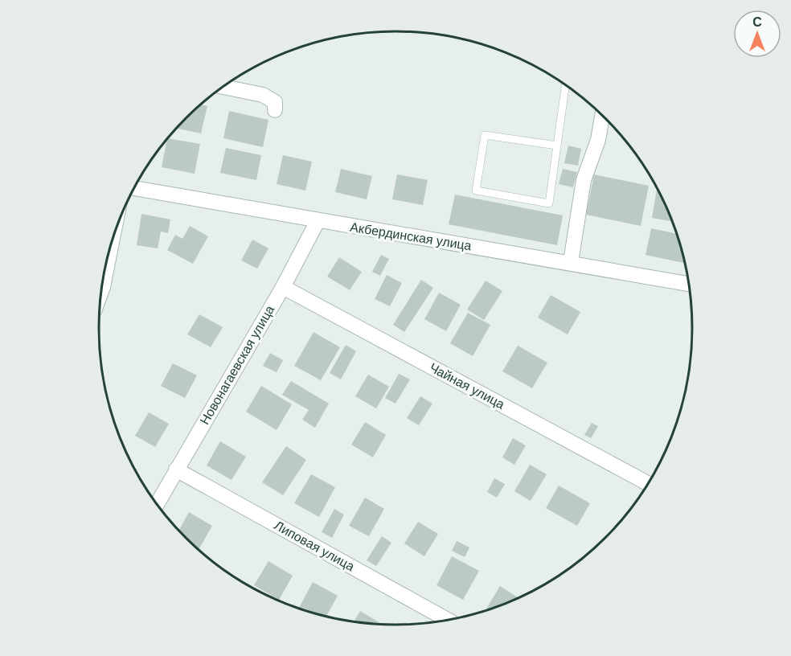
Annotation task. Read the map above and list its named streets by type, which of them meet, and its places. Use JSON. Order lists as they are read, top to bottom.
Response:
{
  "streets": {
    "street": [
      "Акбердинская улица",
      "Новонагаевская улица",
      "Чайная улица",
      "Липовая улица"
    ]
  },
  "crossings": [
    ["Акбердинская улица", "Новонагаевская улица"],
    ["Новонагаевская улица", "Чайная улица"],
    ["Новонагаевская улица", "Липовая улица"]
  ],
  "north": "top"
}
